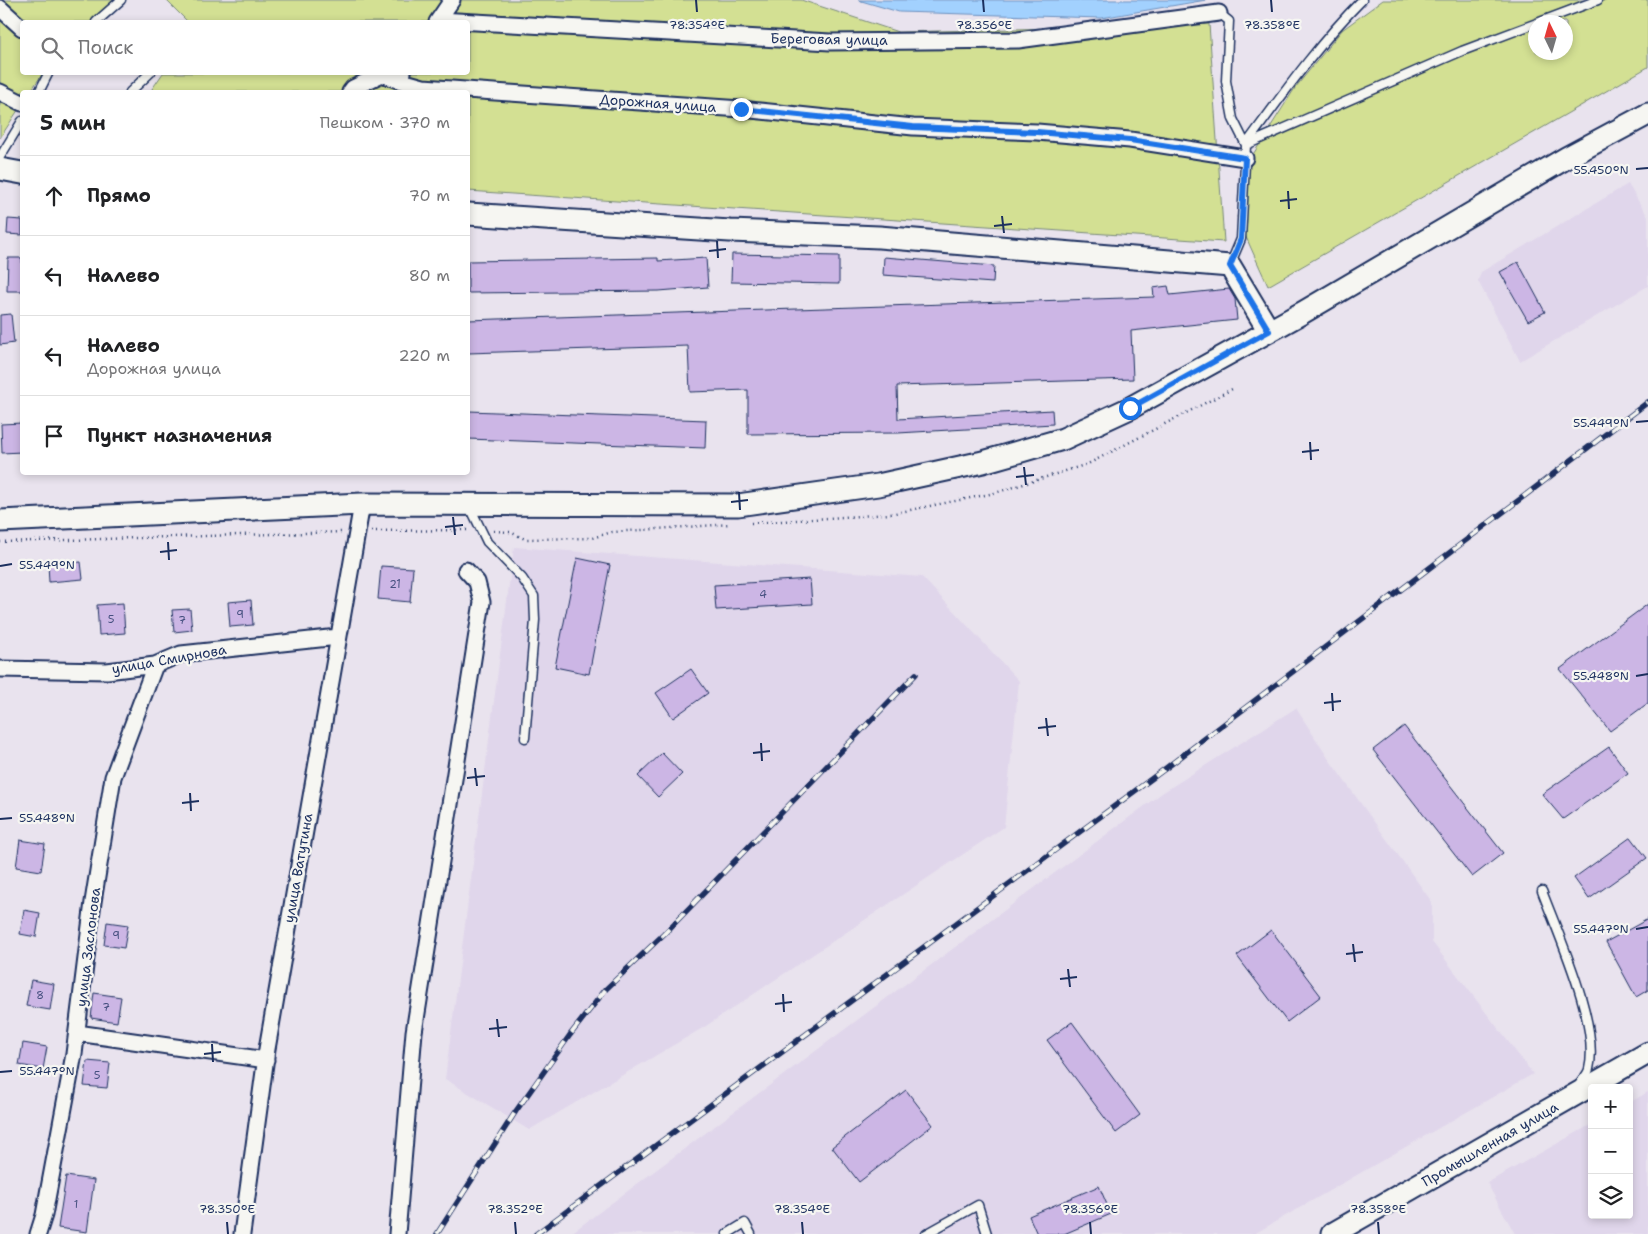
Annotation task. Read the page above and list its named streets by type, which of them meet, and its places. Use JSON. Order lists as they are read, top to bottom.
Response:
{
  "streets": {
    "street": [
      "Береговая улица",
      "Дорожная улица",
      "улица Смирнова",
      "улица Ватутина",
      "улица Заслонова",
      "Промышленная улица"
    ]
  },
  "crossings": [
    ["улица Смирнова", "улица Ватутина"],
    ["улица Смирнова", "улица Заслонова"]
  ],
  "house_numbers": [
    "21",
    "4",
    "9",
    "5",
    "7",
    "9",
    "8",
    "7",
    "5",
    "1"
  ],
  "north": "top",
  "page": {
    "search": "Поиск",
    "heading": ["5 мин", "Пешком · 370 m"],
    "list": [
      ["Прямо", "70 m"],
      ["Налево", "80 m"],
      ["Налево", "Дорожная улица", "220 m"],
      "Пункт назначения"
    ],
    "map_buttons": ["+", "−"]
  },
  "coordinates": [
    "78.354°E",
    "78.356°E",
    "78.358°E",
    "55.450°N",
    "55.449°N",
    "55.448°N",
    "55.447°N",
    "78.350°E",
    "78.352°E"
  ]
}
